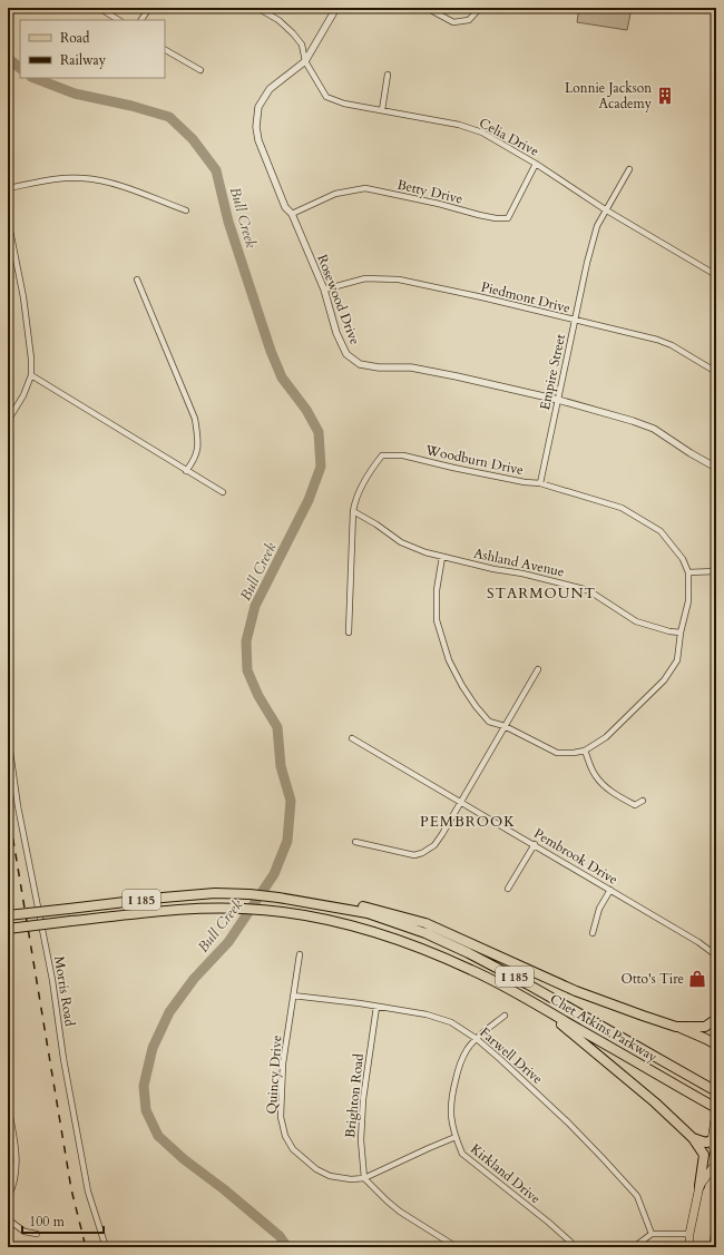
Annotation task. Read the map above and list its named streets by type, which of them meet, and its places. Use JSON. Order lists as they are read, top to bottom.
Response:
{
  "streets": {
    "highway": ["I 185", "Chet Atkins Parkway"],
    "street": [
      "Celia Drive",
      "Betty Drive",
      "Piedmont Drive",
      "Rosewood Drive",
      "Empire Street",
      "Woodburn Drive",
      "Ashland Avenue",
      "Pembrook Drive",
      "Morris Road",
      "Farwell Drive",
      "Quincy Drive",
      "Brighton Road",
      "Kirkland Drive"
    ]
  },
  "crossings": [
    ["Celia Drive", "Betty Drive"],
    ["Celia Drive", "Rosewood Drive"],
    ["Celia Drive", "Empire Street"],
    ["Betty Drive", "Rosewood Drive"],
    ["Piedmont Drive", "Rosewood Drive"],
    ["Piedmont Drive", "Empire Street"],
    ["Rosewood Drive", "Empire Street"],
    ["Empire Street", "Woodburn Drive"],
    ["Woodburn Drive", "Ashland Avenue"],
    ["I 185", "Chet Atkins Parkway"],
    ["Farwell Drive", "Quincy Drive"],
    ["Farwell Drive", "Brighton Road"],
    ["Farwell Drive", "Kirkland Drive"],
    ["Quincy Drive", "Brighton Road"],
    ["Quincy Drive", "Kirkland Drive"]
  ],
  "districts": ["STARMOUNT", "PEMBROOK"],
  "water": ["Bull Creek"],
  "places": {
    "building": ["Lonnie Jackson Academy"],
    "shop": ["Otto's Tire"]
  },
  "legend": ["Road", "Railway"],
  "scale_bar": "100 m"
}
